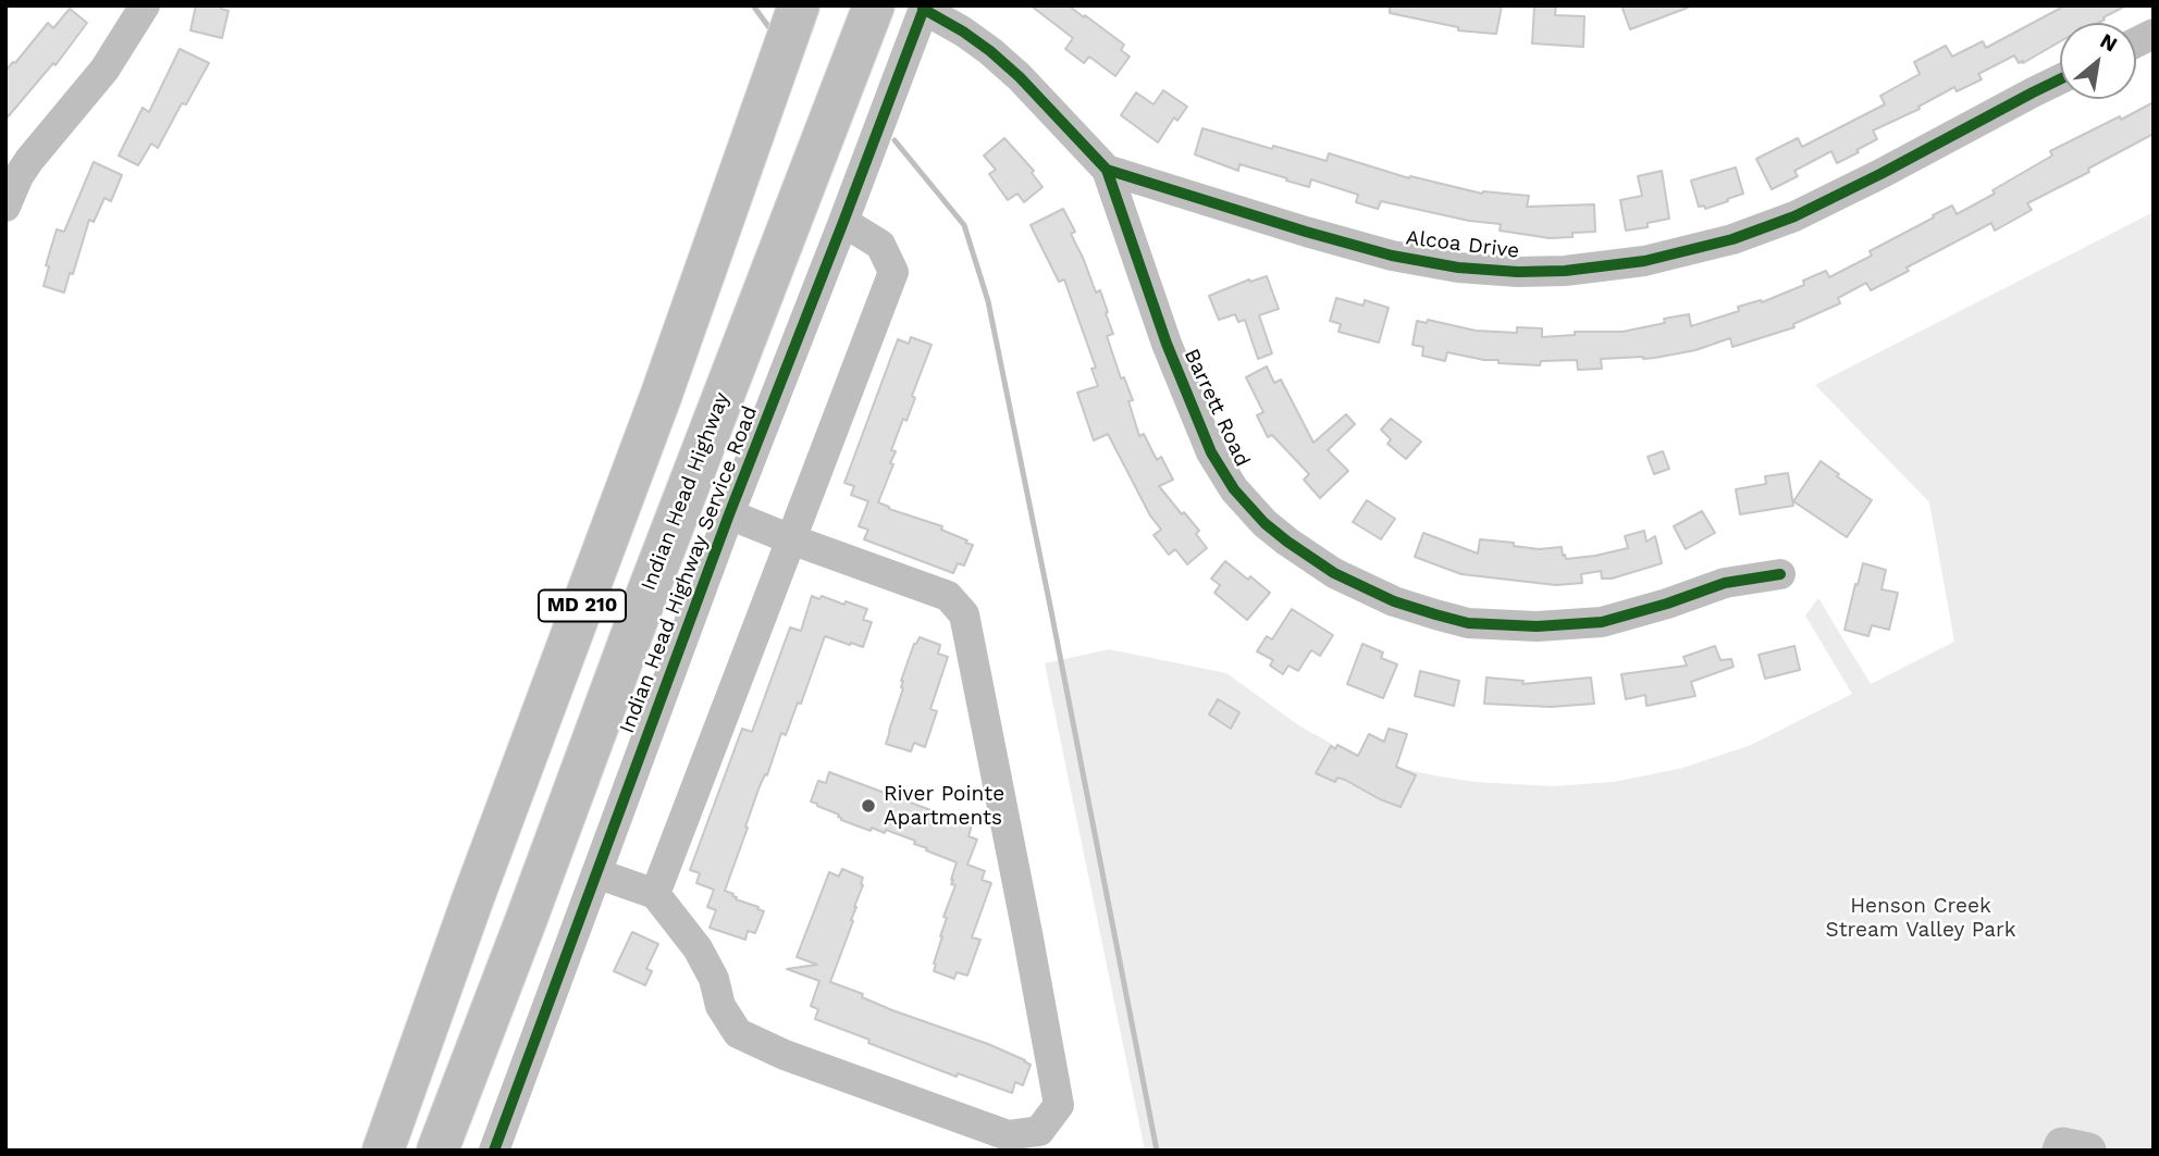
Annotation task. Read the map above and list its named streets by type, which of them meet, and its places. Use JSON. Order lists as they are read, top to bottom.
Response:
{
  "streets": {
    "highway": ["Indian Head Highway", "MD 210"],
    "street": ["Alcoa Drive", "Barrett Road", "Indian Head Highway Service Road"]
  },
  "crossings": [
    ["Alcoa Drive", "Barrett Road"],
    ["Alcoa Drive", "Indian Head Highway Service Road"]
  ],
  "parks": ["Henson Creek Stream Valley Park"],
  "places": ["River Pointe Apartments"],
  "north": "top right"
}
